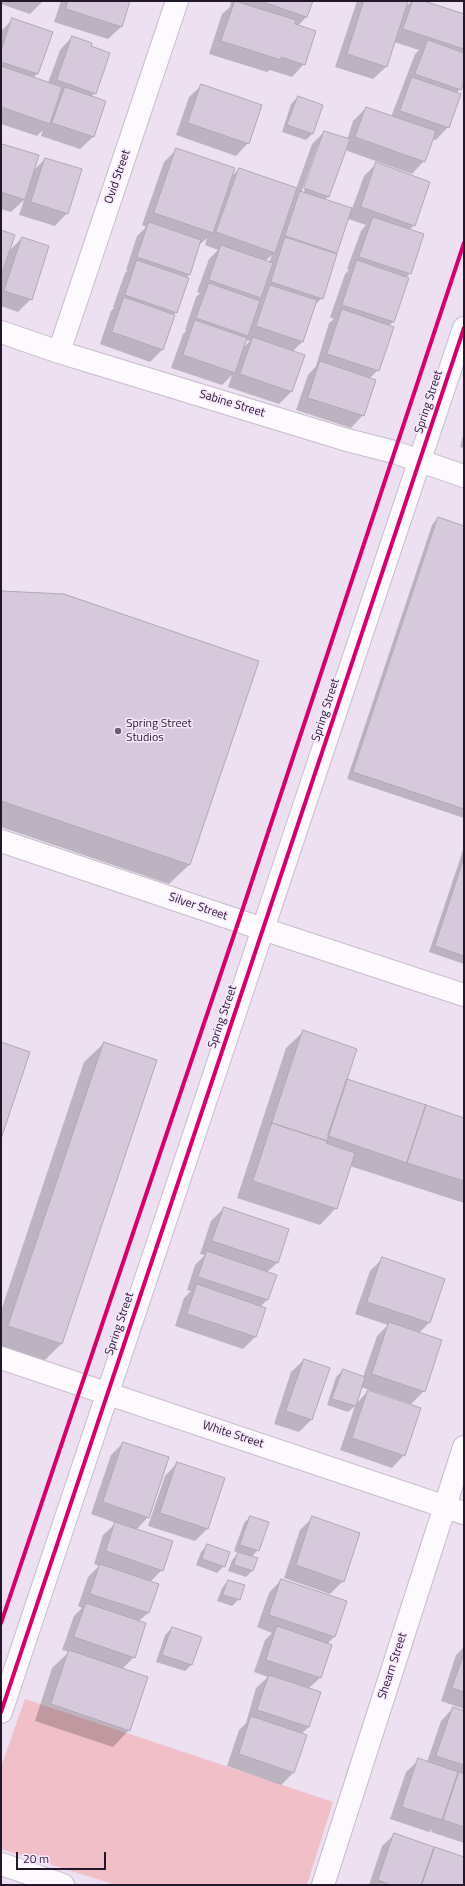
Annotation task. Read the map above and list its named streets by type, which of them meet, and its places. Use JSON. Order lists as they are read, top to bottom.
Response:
{
  "streets": {
    "street": [
      "Ovid Street",
      "Spring Street",
      "Sabine Street",
      "Silver Street",
      "White Street",
      "Shearn Street"
    ]
  },
  "crossings": [
    ["Ovid Street", "Sabine Street"],
    ["Spring Street", "Sabine Street"],
    ["Spring Street", "Silver Street"],
    ["Spring Street", "White Street"],
    ["White Street", "Shearn Street"]
  ],
  "places": ["Spring Street Studios"],
  "scale_bar": "20 m"
}
